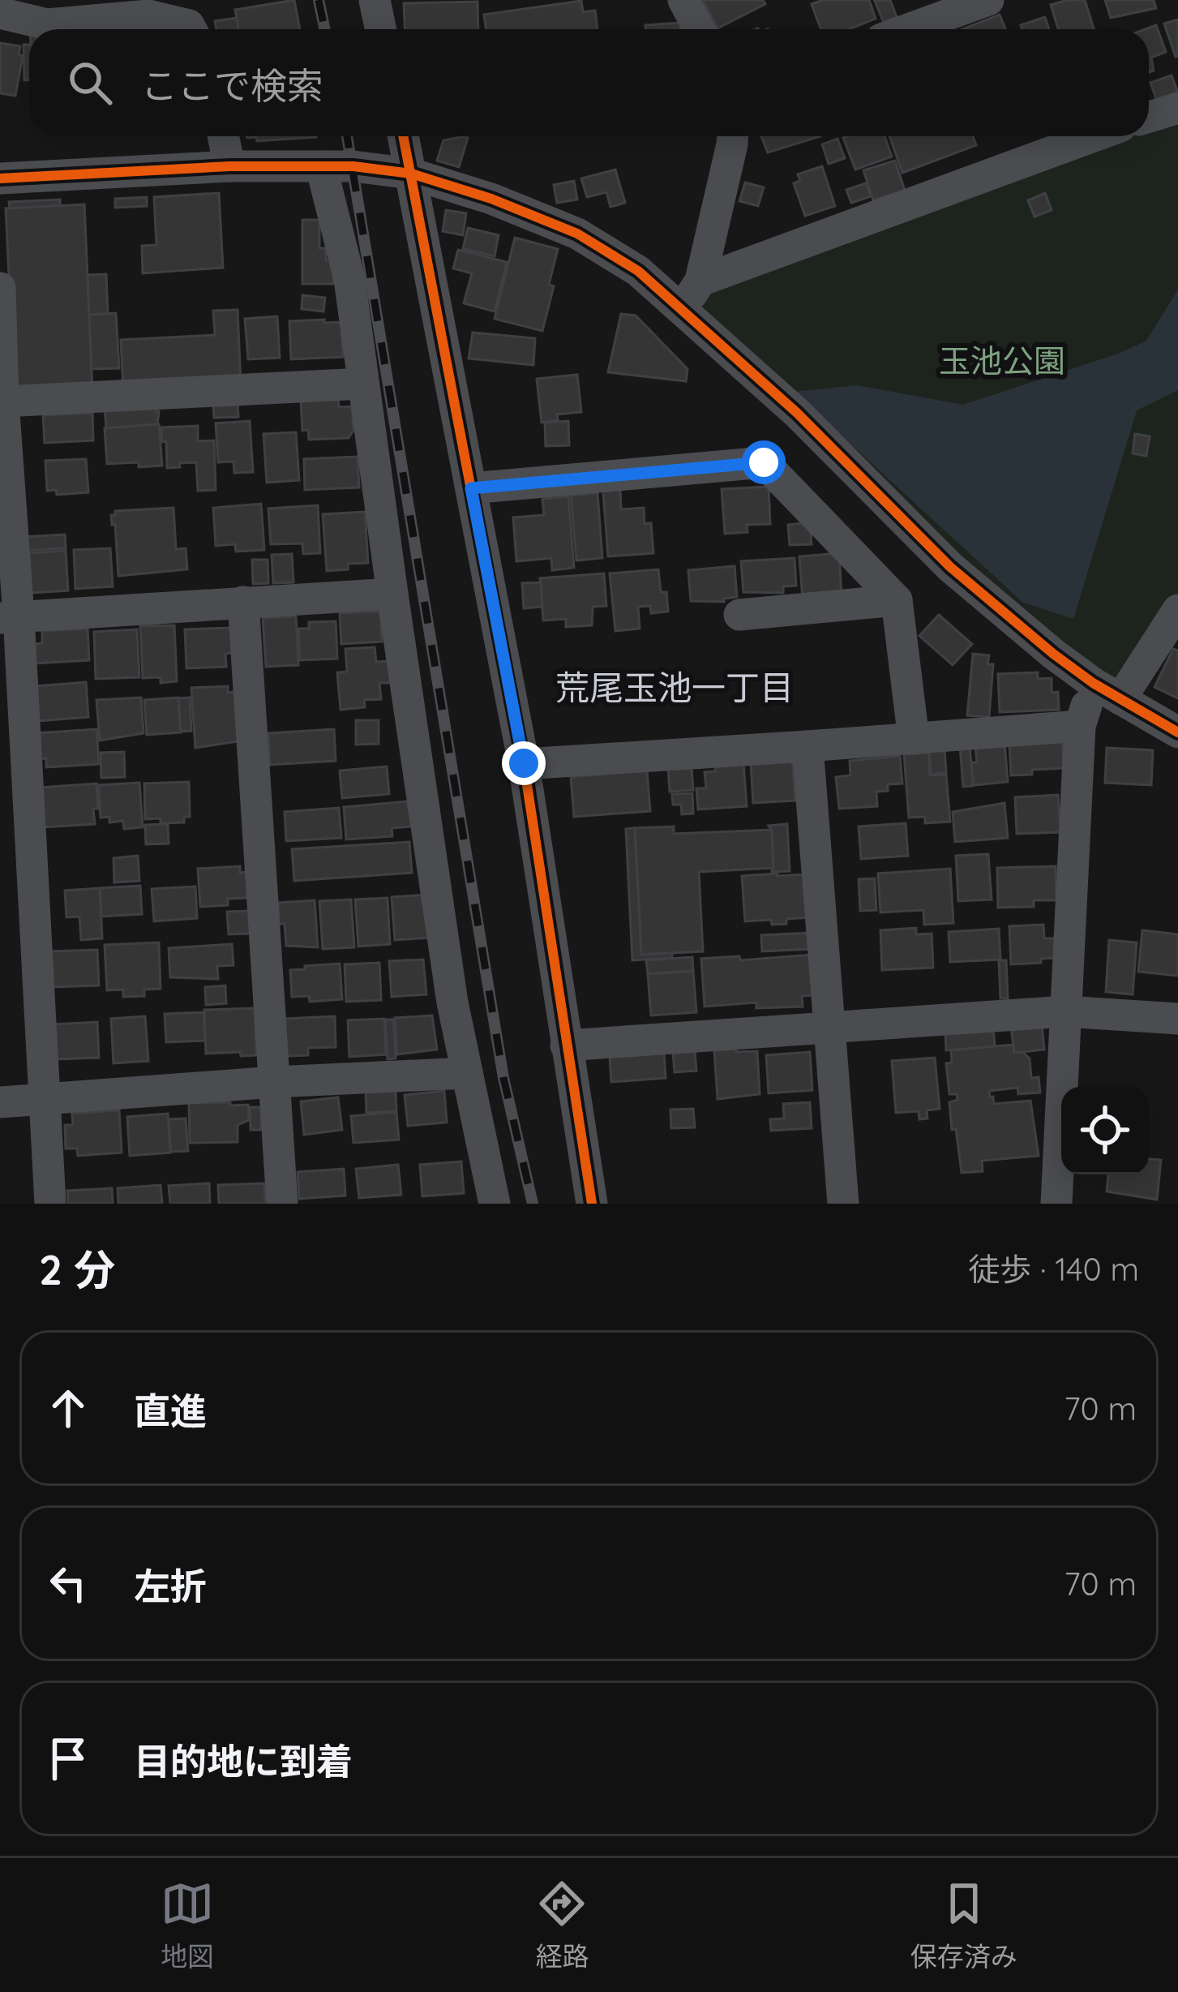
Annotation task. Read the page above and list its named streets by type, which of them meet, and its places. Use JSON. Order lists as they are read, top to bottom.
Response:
{
  "districts": ["荒尾玉池一丁目"],
  "parks": ["玉池公園"],
  "page": {
    "search": "ここで検索",
    "heading": ["2 分", "徒歩 · 140 m"],
    "list": [
      ["直進", "70 m"],
      ["左折", "70 m"],
      "目的地に到着"
    ],
    "nav": ["地図", "経路", "保存済み"]
  }
}
